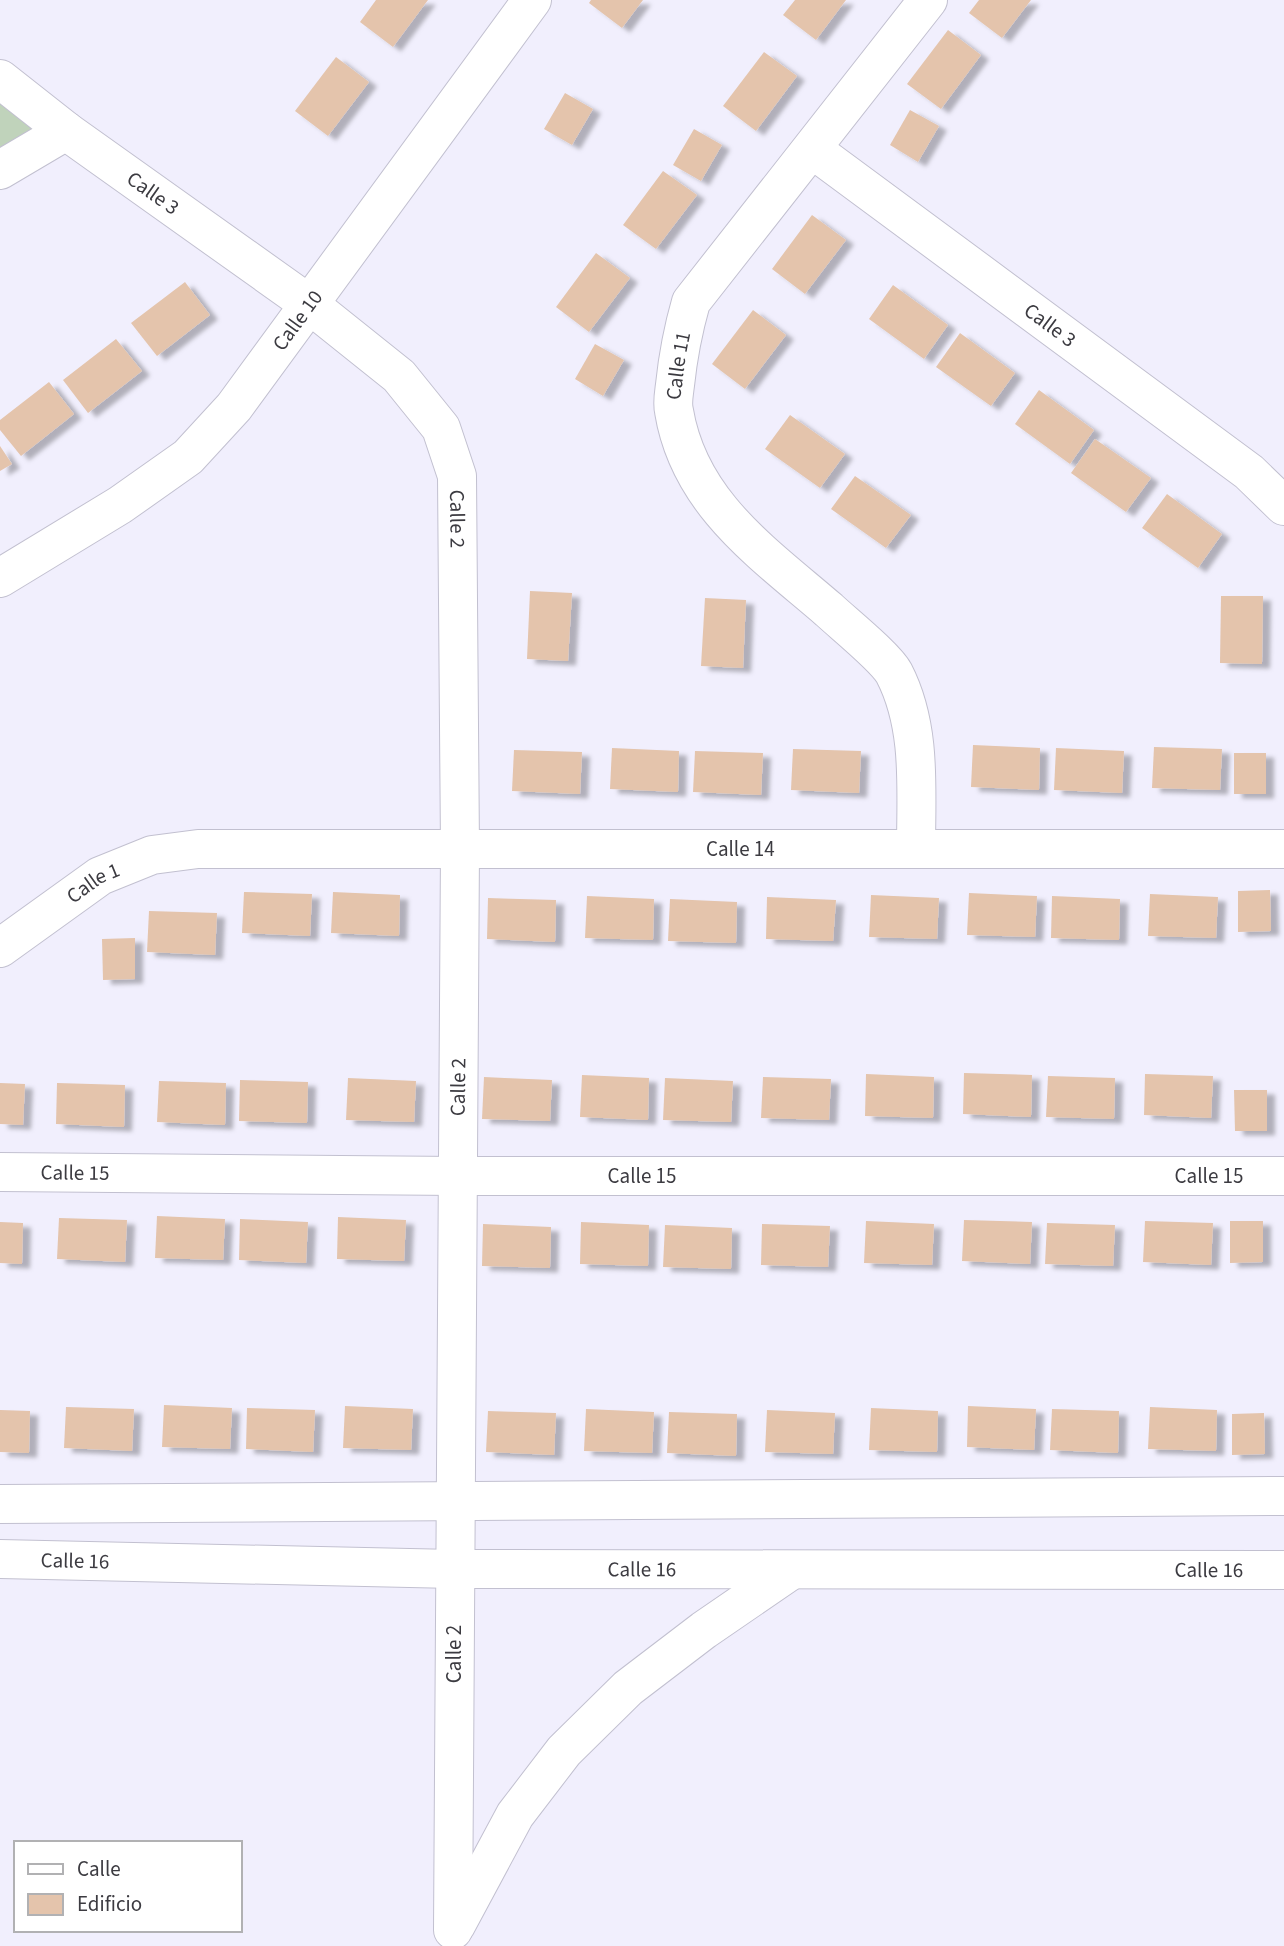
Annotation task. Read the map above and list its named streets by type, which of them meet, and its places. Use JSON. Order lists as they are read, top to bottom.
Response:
{
  "streets": {
    "street": [
      "Calle 3",
      "Calle 10",
      "Calle 11",
      "Calle 2",
      "Calle 14",
      "Calle 1",
      "Calle 15",
      "Calle 16"
    ]
  },
  "crossings": [
    ["Calle 3", "Calle 10"],
    ["Calle 3", "Calle 11"],
    ["Calle 3", "Calle 2"],
    ["Calle 10", "Calle 2"],
    ["Calle 11", "Calle 14"],
    ["Calle 2", "Calle 14"],
    ["Calle 2", "Calle 15"],
    ["Calle 2", "Calle 16"],
    ["Calle 14", "Calle 1"]
  ],
  "legend": ["Calle", "Edificio"]
}
